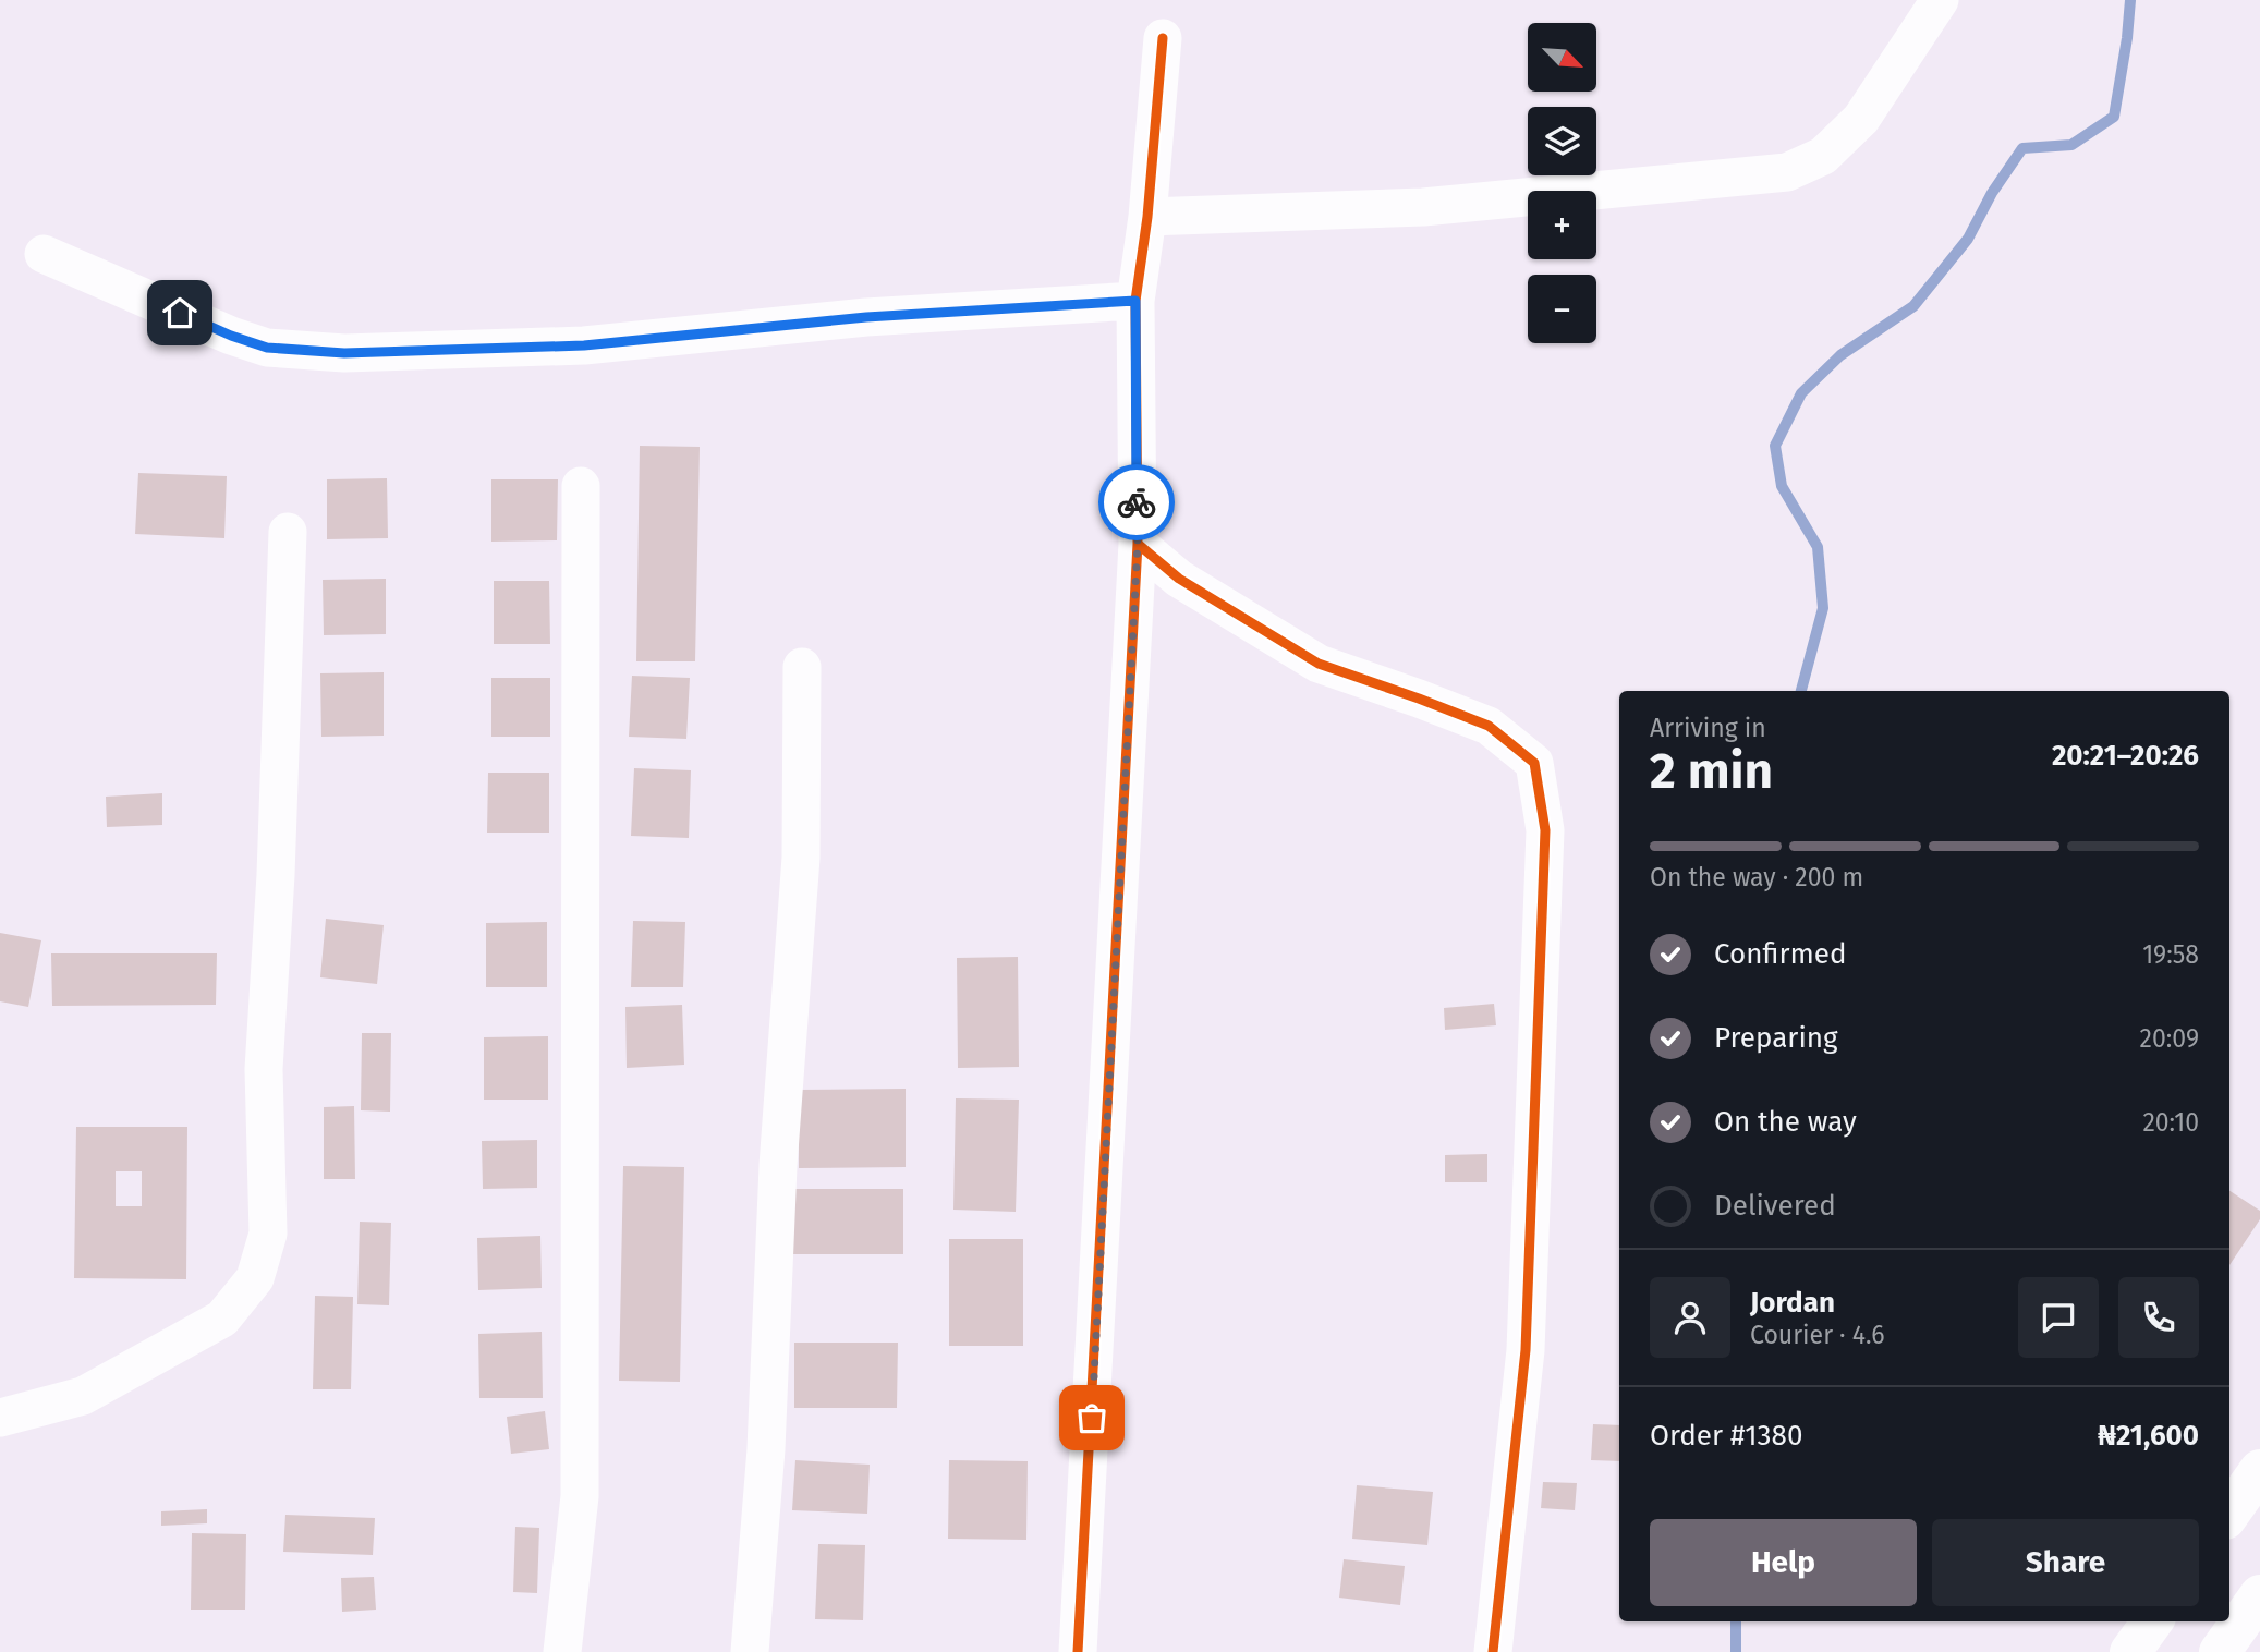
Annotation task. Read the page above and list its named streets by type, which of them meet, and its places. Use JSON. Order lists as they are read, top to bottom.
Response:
{
  "north": "bottom right",
  "page": {
    "map_buttons": ["+", "−"],
    "heading": ["2 min", "Arriving in", "20:21–20:26"],
    "panel": [
      "Jordan",
      "Courier · 4.6",
      "Order #1380",
      "₦21,600"
    ],
    "bar": "On the way · 200 m",
    "list": [
      ["Confirmed", "19:58"],
      ["Preparing", "20:09"],
      ["On the way", "20:10"],
      "Delivered"
    ],
    "buttons": ["Help", "Share"]
  }
}
